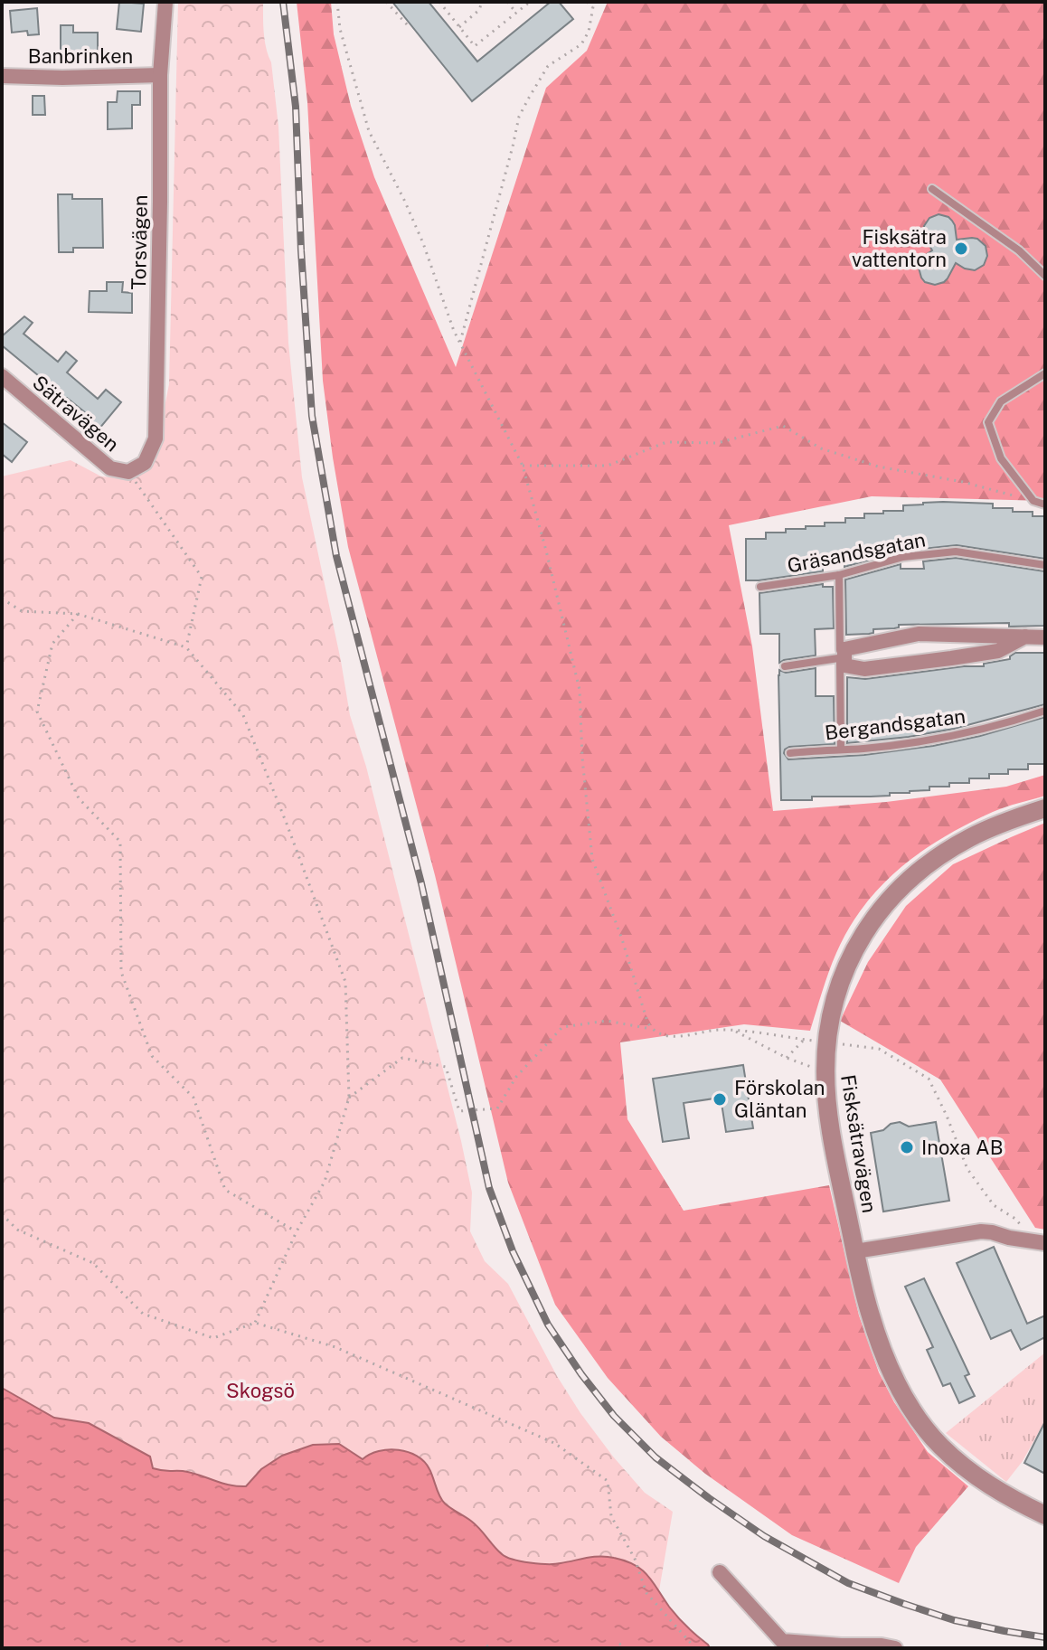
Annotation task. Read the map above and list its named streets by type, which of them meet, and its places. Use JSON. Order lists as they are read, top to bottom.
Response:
{
  "streets": {
    "street": [
      "Banbrinken",
      "Torsvägen",
      "Sätravägen",
      "Fisksätravägen"
    ],
    "lane": ["Gräsandsgatan", "Bergandsgatan"]
  },
  "crossings": [
    ["Banbrinken", "Torsvägen"],
    ["Torsvägen", "Sätravägen"]
  ],
  "parks": ["Skogsö"],
  "places": ["Fisksätra vattentorn", "Förskolan Gläntan", "Inoxa AB"]
}
